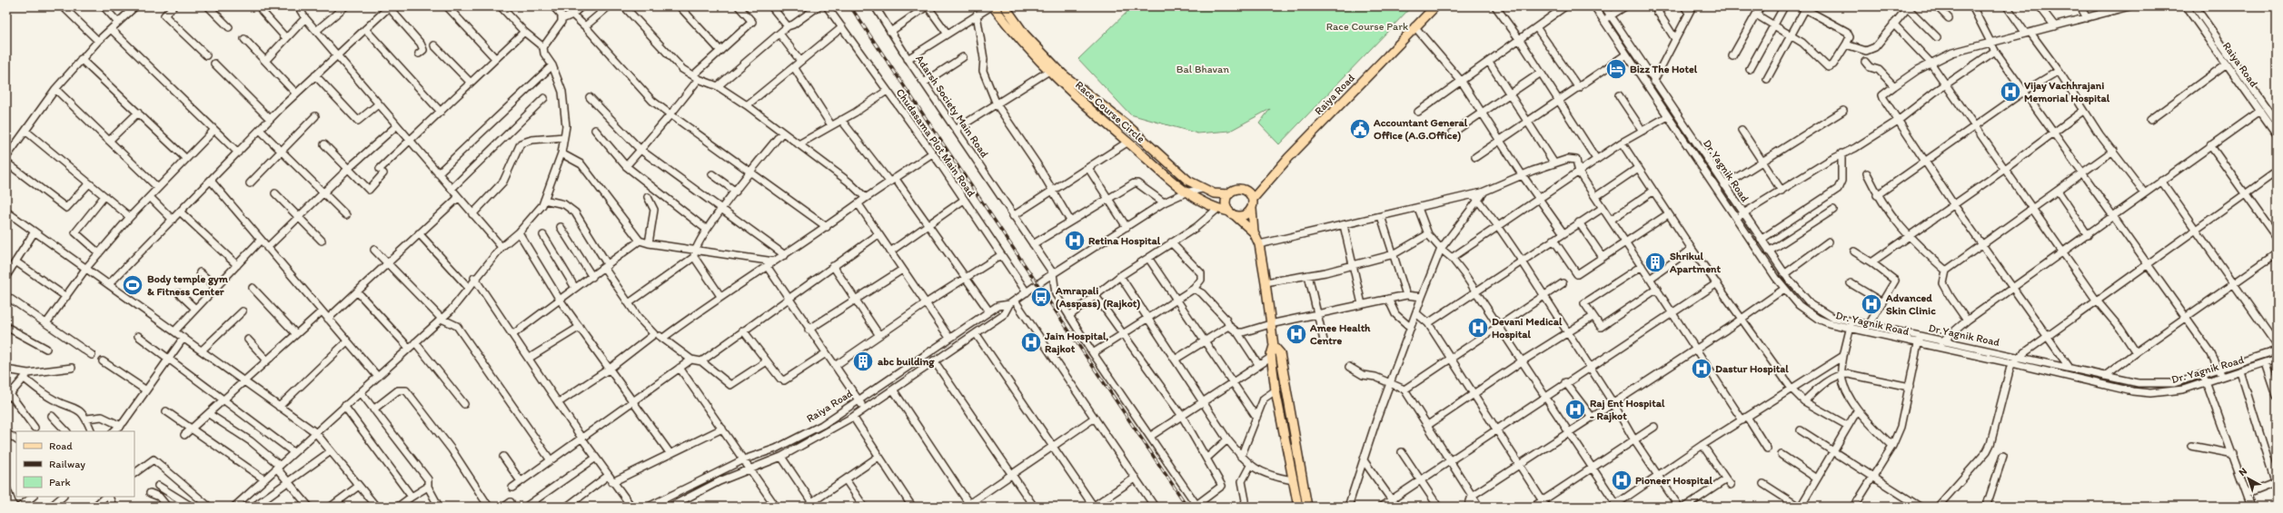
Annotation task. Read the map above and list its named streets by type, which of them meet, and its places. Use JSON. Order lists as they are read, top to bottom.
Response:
{
  "streets": {
    "main road": ["Raiya Road", "Race Course Circle"],
    "street": [
      "Adarsh Society Main Road",
      "Chudasama Plot Main Road",
      "Dr.Yagnik Road",
      "Dr. Yagnik Road"
    ]
  },
  "crossings": [
    ["Raiya Road", "Adarsh Society Main Road"],
    ["Raiya Road", "Race Course Circle"],
    ["Raiya Road", "Chudasama Plot Main Road"],
    ["Dr.Yagnik Road", "Dr. Yagnik Road"]
  ],
  "parks": ["Race Course Park", "Bal Bhavan"],
  "places": {
    "hotel": ["Bizz The Hotel"],
    "hospital": [
      "Vijay Vachhrajani Memorial Hospital",
      "Retina Hospital",
      "Advanced Skin Clinic",
      "Devani Medical Hospital",
      "Amee Health Centre",
      "Jain Hospital, Rajkot",
      "Dastur Hospital",
      "Raj Ent Hospital - Rajkot",
      "Pioneer Hospital"
    ],
    "public building": ["Accountant General Office (A.G.Office)"],
    "building": ["Shrikul Apartment", "abc building"],
    "sports": ["Body temple gym & Fitness Center"],
    "bus stop": ["Amrapali (Asspass) (Rajkot)"]
  },
  "legend": ["Road", "Railway", "Park"],
  "north": "top left"
}
